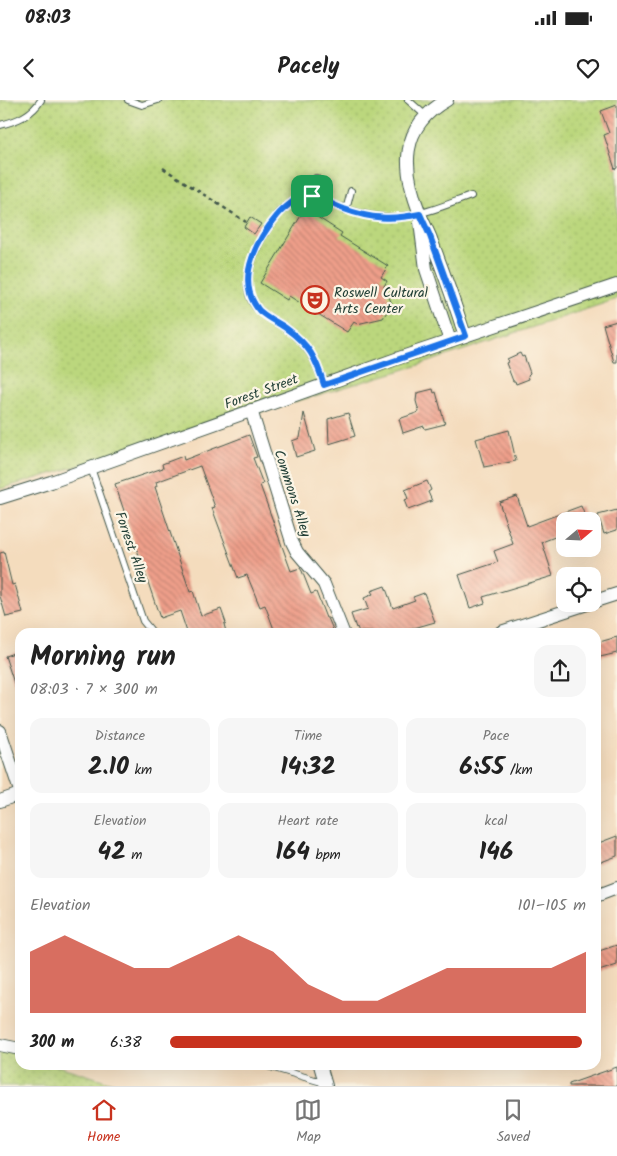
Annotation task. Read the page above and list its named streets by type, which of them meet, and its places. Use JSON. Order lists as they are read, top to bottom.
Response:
{
  "streets": {
    "street": ["Forest Street", "Commons Alley"],
    "lane": ["Forrest Alley"]
  },
  "crossings": [
    ["Forest Street", "Commons Alley"],
    ["Forest Street", "Forrest Alley"]
  ],
  "places": {
    "theatre": ["Roswell Cultural Arts Center"]
  },
  "north": "right",
  "page": {
    "status": "08:03",
    "header": "Pacely",
    "heading": ["Morning run", "08:03 · 7 × 300 m"],
    "stats": [
      ["Distance", "2.10 km"],
      ["Time", "14:32"],
      ["Pace", "6:55 /km"],
      ["Elevation", "42 m"],
      ["Heart rate", "164 bpm"],
      ["kcal", "146"]
    ],
    "chart": ["Elevation", "101–105 m"],
    "list": [
      {
        "name": "300 m",
        "note": "6:38"
      }
    ],
    "tabs": ["Home", "Map", "Saved"]
  }
}
